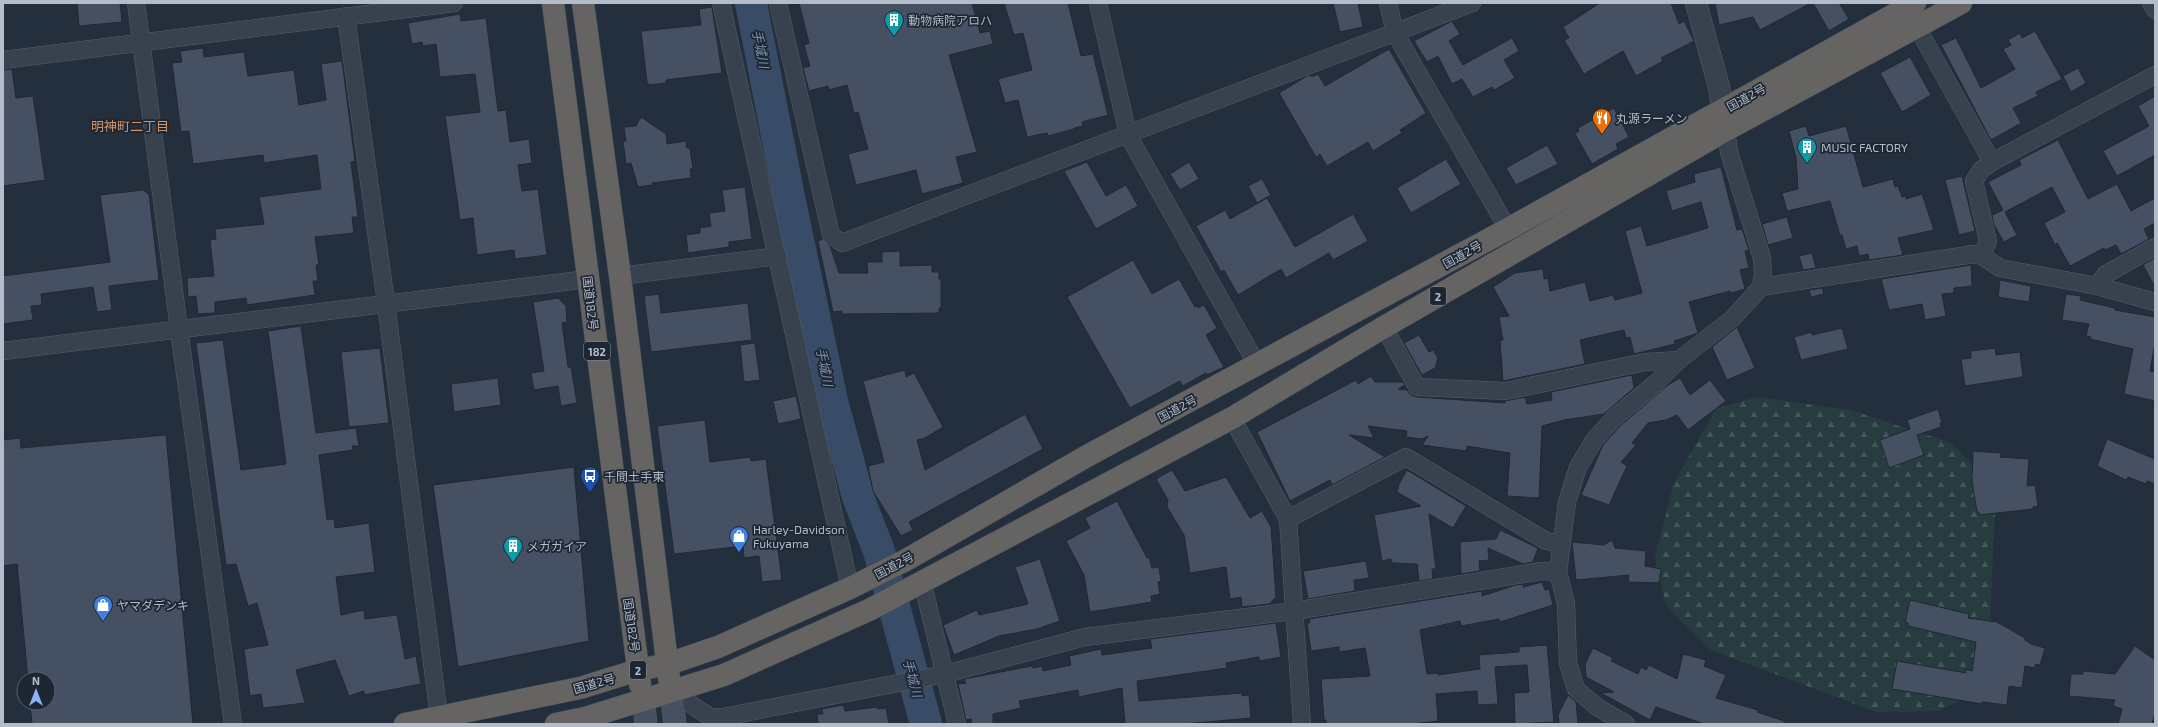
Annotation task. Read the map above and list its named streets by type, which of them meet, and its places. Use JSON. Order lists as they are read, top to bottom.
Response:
{
  "streets": {
    "highway": [
      "国道2号",
      "2",
      "国道182号",
      "182"
    ]
  },
  "crossings": [
    ["国道2号", "国道182号"]
  ],
  "districts": ["明神町二丁目"],
  "water": ["手城川"],
  "places": {
    "building": ["動物病院アロハ", "MUSIC FACTORY", "メガガイア"],
    "restaurant": ["丸源ラーメン"],
    "bus stop": ["千間土手東"],
    "shop": ["Harley-Davidson Fukuyama", "ヤマダデンキ"]
  },
  "north": "top"
}
